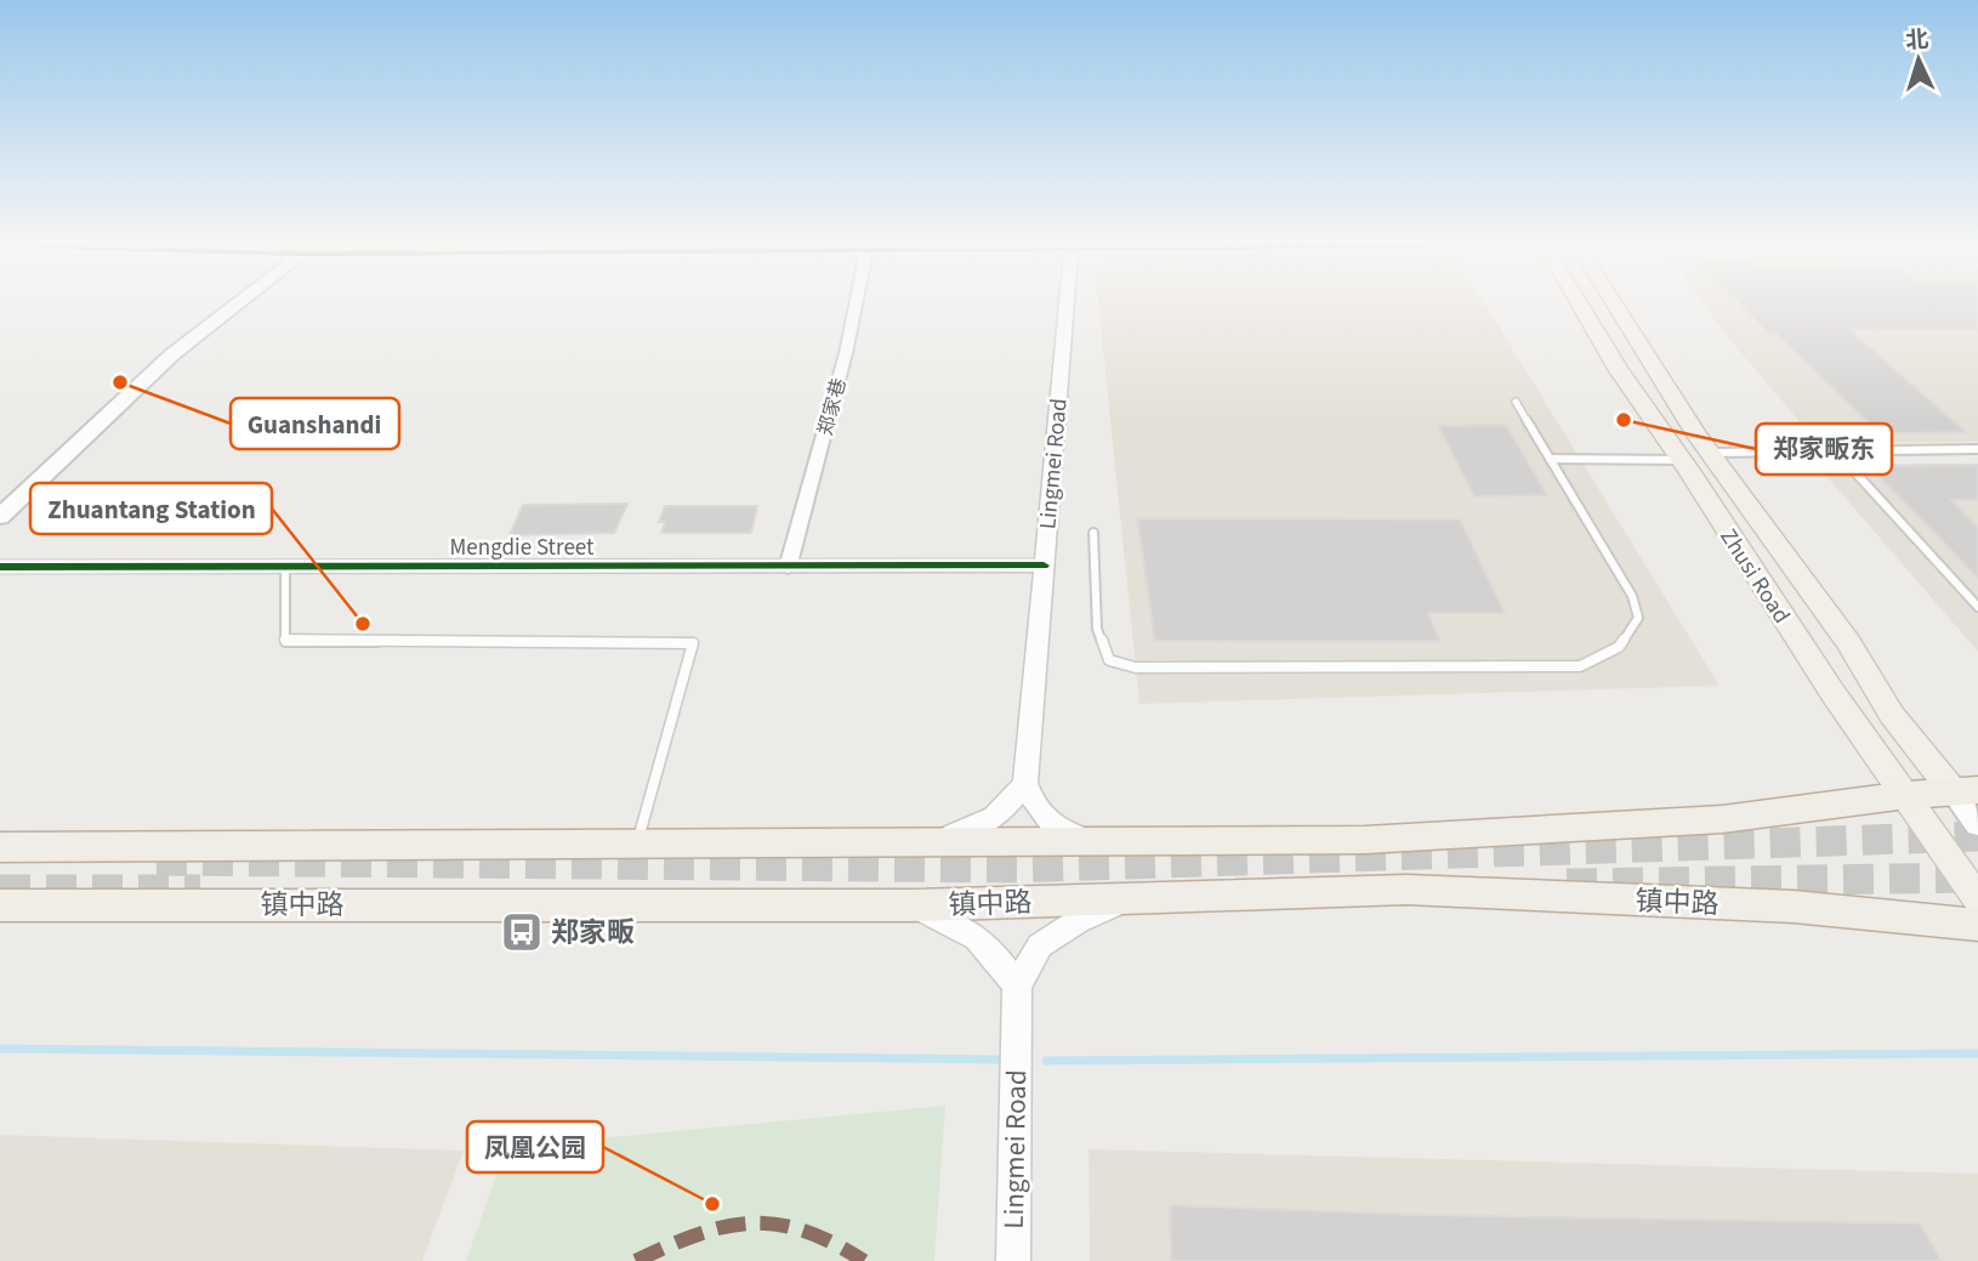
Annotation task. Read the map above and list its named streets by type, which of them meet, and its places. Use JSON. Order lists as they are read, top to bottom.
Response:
{
  "streets": {
    "highway": ["镇中路"],
    "main road": ["Zhusi Road"],
    "street": ["郑家巷", "Lingmei Road", "Mengdie Street"]
  },
  "crossings": [
    ["郑家巷", "Mengdie Street"],
    ["Lingmei Road", "Mengdie Street"],
    ["Lingmei Road", "镇中路"]
  ],
  "places": {
    "other": [
      "Guanshandi",
      "郑家畈东",
      "Zhuantang Station",
      "凤凰公园"
    ],
    "bus stop": ["郑家畈"]
  },
  "north": "top"
}
